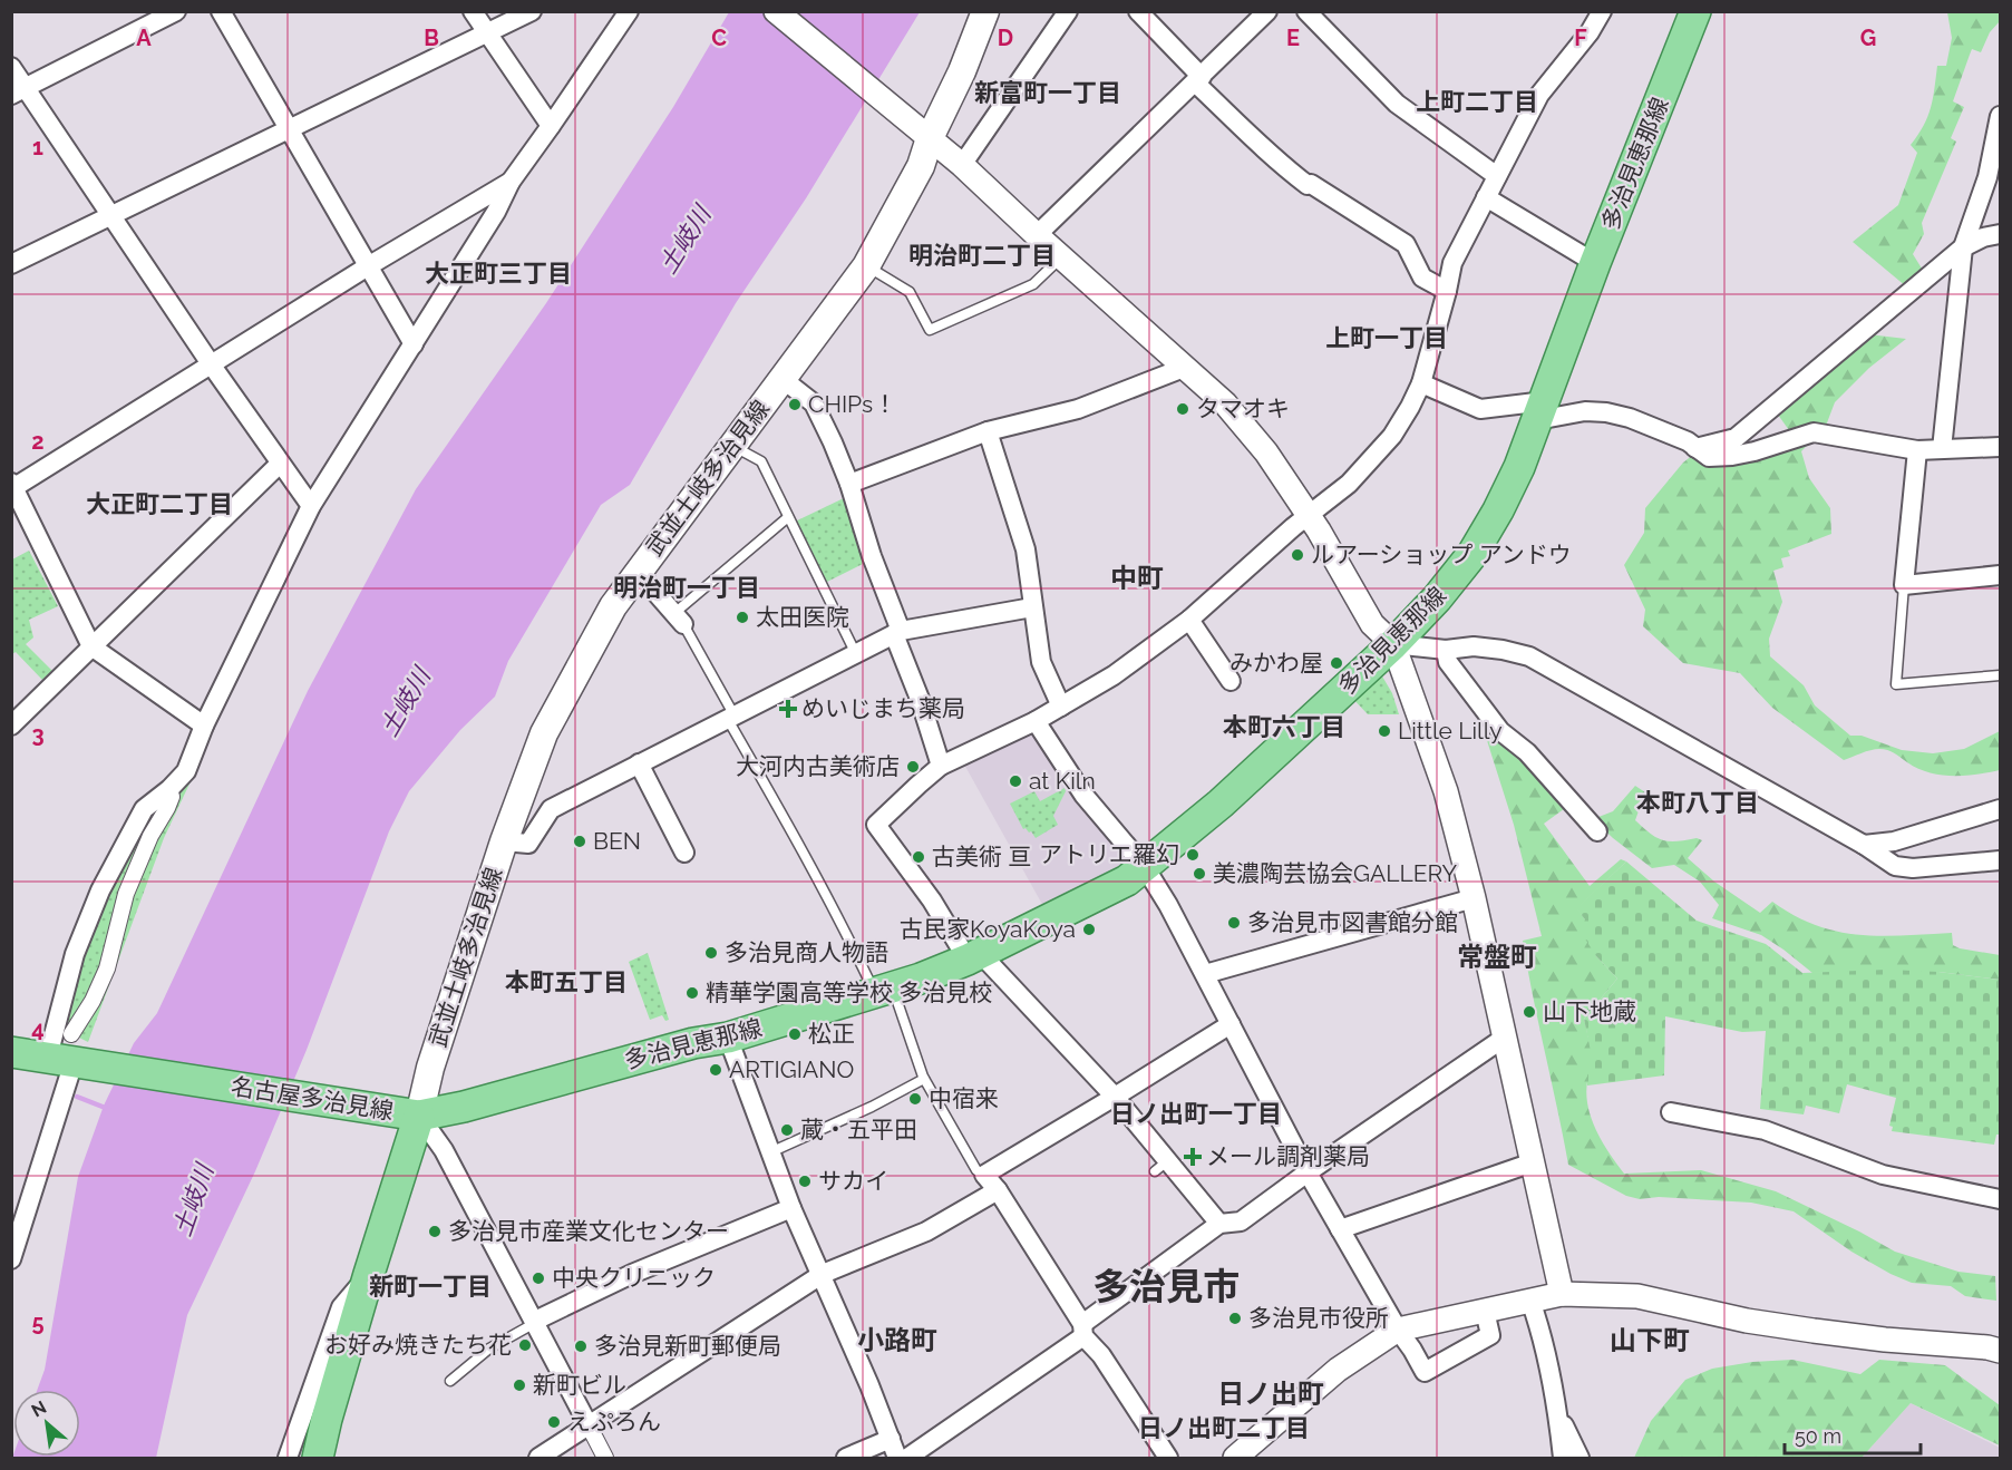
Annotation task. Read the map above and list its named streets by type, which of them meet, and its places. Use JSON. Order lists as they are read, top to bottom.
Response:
{
  "streets": {
    "main road": ["多治見恵那線", "武並土岐多治見線", "名古屋多治見線"]
  },
  "crossings": [
    ["多治見恵那線", "武並土岐多治見線"],
    ["多治見恵那線", "名古屋多治見線"],
    ["武並土岐多治見線", "名古屋多治見線"]
  ],
  "districts": [
    "新富町一丁目",
    "上町二丁目",
    "明治町二丁目",
    "大正町三丁目",
    "上町一丁目",
    "大正町二丁目",
    "中町",
    "明治町一丁目",
    "本町六丁目",
    "本町八丁目",
    "常盤町",
    "本町五丁目",
    "日ノ出町一丁目",
    "新町一丁目",
    "多治見市",
    "小路町",
    "山下町",
    "日ノ出町",
    "日ノ出町二丁目"
  ],
  "water": ["土岐川"],
  "places": {
    "other": [
      "CHIPs！",
      "タマオキ",
      "ルアーショップ アンドウ",
      "太田医院",
      "みかわ屋",
      "Little Lilly",
      "大河内古美術店",
      "at Kiln",
      "BEN",
      "アトリエ羅幻",
      "古美術 亘",
      "美濃陶芸協会GALLERY",
      "多治見市図書館分館",
      "古民家KoyaKoya",
      "多治見商人物語",
      "精華学園高等学校 多治見校",
      "山下地蔵",
      "松正",
      "ARTIGIANO",
      "中宿来",
      "蔵・五平田",
      "サカイ",
      "多治見市産業文化センター",
      "中央クリニック",
      "多治見市役所",
      "お好み焼きたち花",
      "多治見新町郵便局",
      "新町ビル",
      "えぷろん"
    ],
    "health": ["めいじまち薬局", "メール調剤薬局"]
  },
  "scale_bar": "50 m",
  "north": "top left",
  "grid": {
    "columns": [
      "A",
      "B",
      "C",
      "D",
      "E",
      "F",
      "G"
    ],
    "rows": [
      "1",
      "2",
      "3",
      "4",
      "5"
    ]
  }
}
